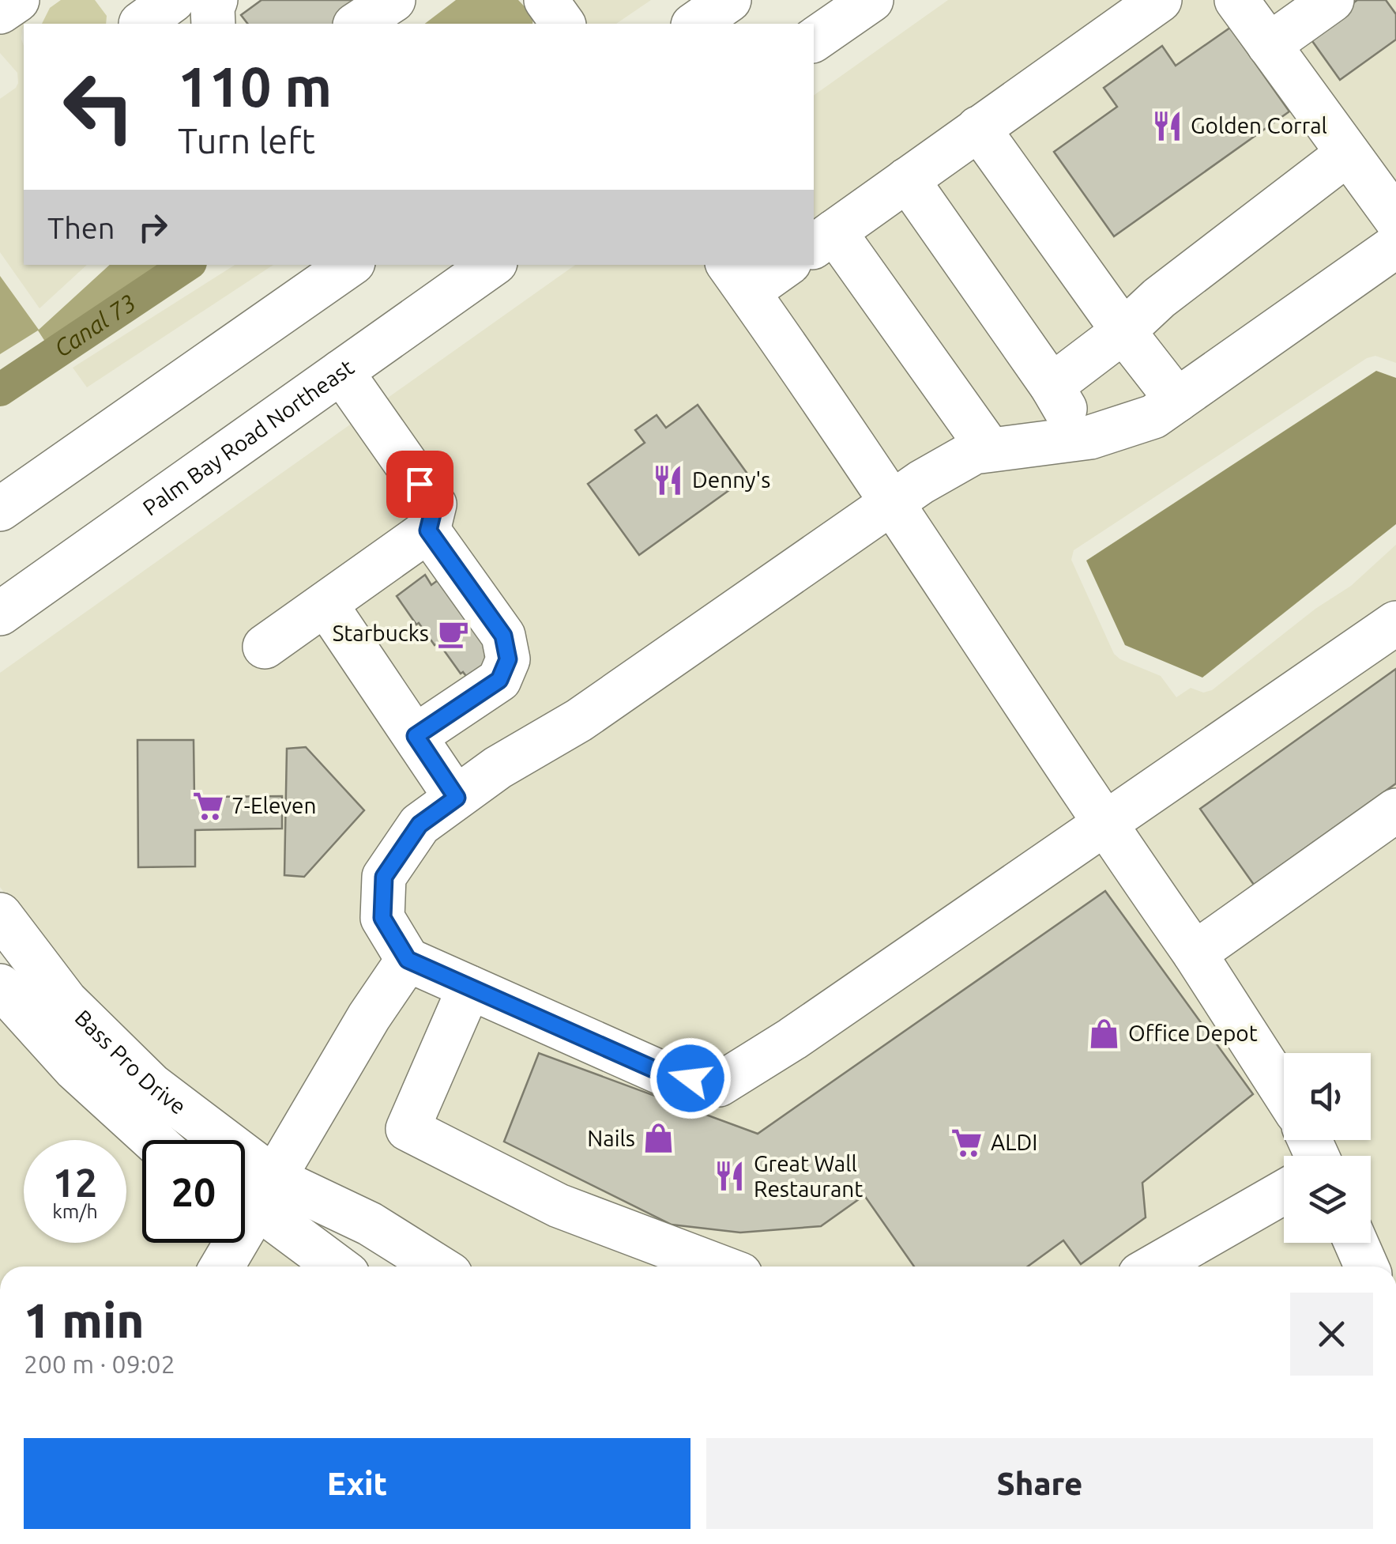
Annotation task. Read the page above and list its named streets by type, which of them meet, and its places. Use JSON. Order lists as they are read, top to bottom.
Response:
{
  "streets": {
    "main road": ["Palm Bay Road Northeast", "Bass Pro Drive"]
  },
  "water": ["Canal 73"],
  "places": {
    "restaurant": ["Golden Corral", "Denny's", "Great Wall Restaurant"],
    "cafe": ["Starbucks"],
    "supermarket": ["7-Eleven", "ALDI"],
    "shop": ["Office Depot", "Nails"]
  },
  "page": {
    "turn": ["110 m", "Turn left"],
    "then": "Then",
    "speed": "12 km/h",
    "limit": "20",
    "heading": ["1 min", "200 m · 09:02"],
    "buttons": ["Exit", "Share"]
  }
}
